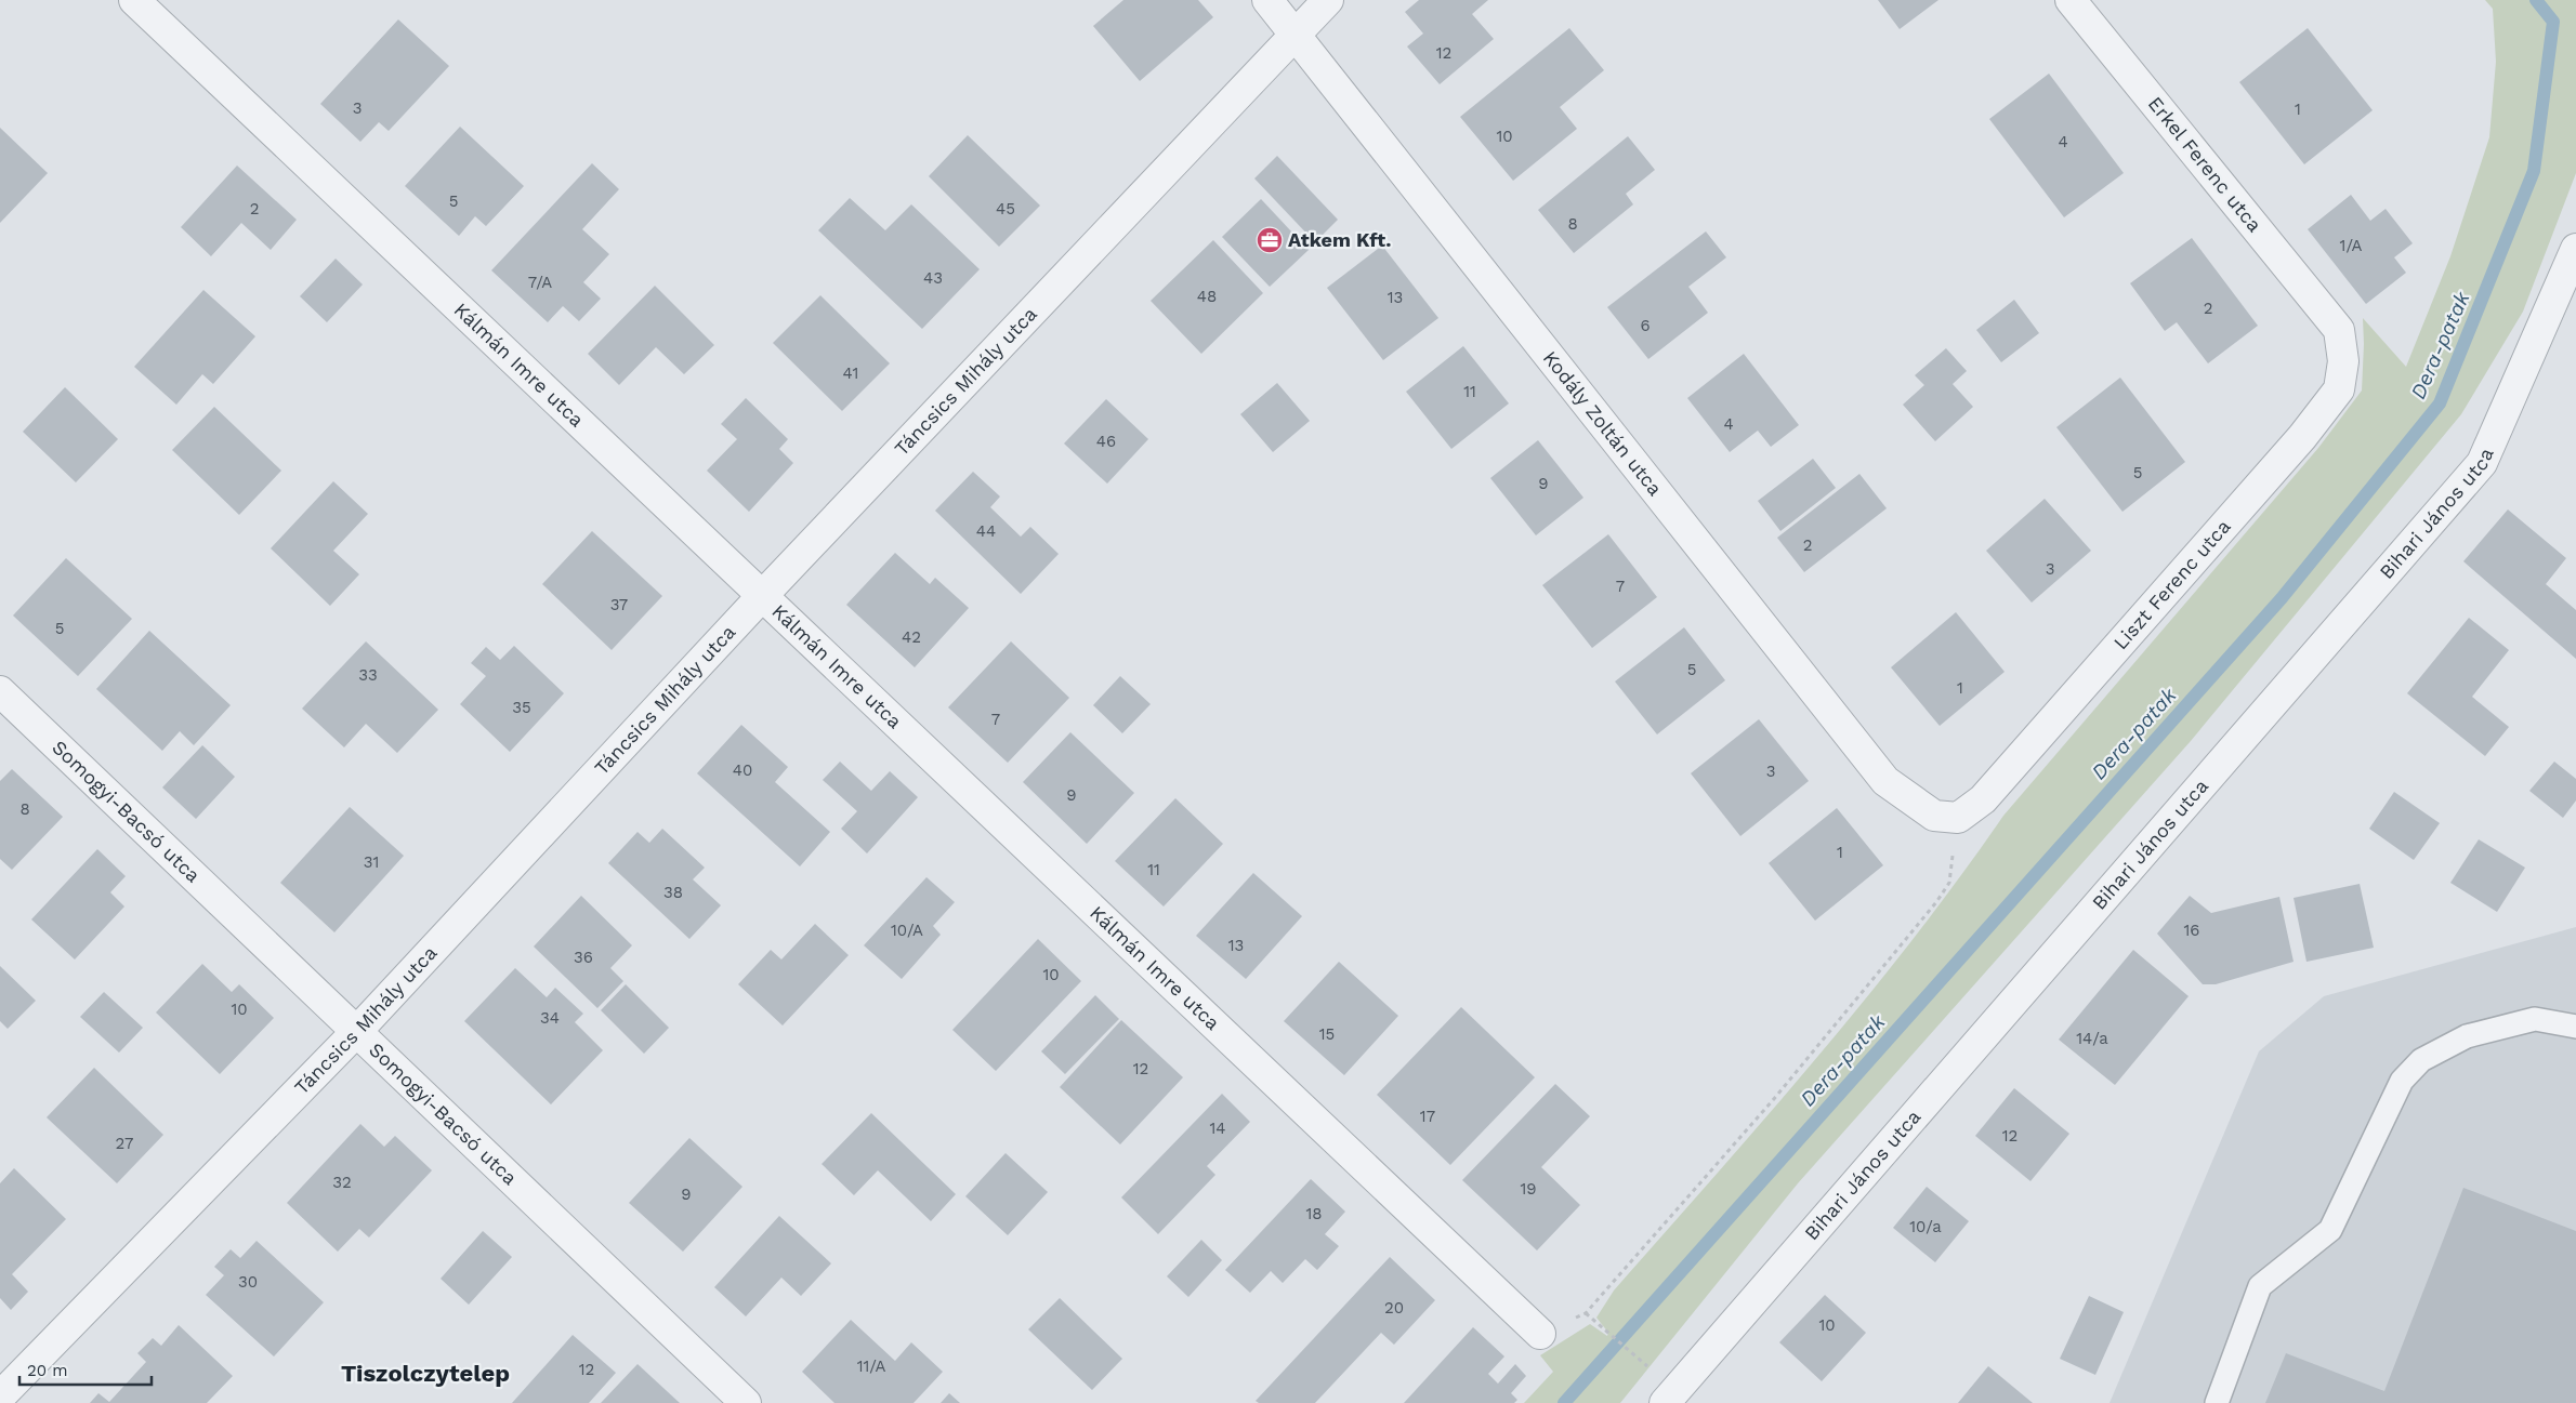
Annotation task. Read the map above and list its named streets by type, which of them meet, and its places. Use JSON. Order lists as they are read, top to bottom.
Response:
{
  "streets": {
    "street": [
      "Erkel Ferenc utca",
      "Kálmán Imre utca",
      "Táncsics Mihály utca",
      "Kodály Zoltán utca",
      "Bihari János utca",
      "Liszt Ferenc utca",
      "Somogyi-Bacsó utca"
    ]
  },
  "crossings": [
    ["Erkel Ferenc utca", "Liszt Ferenc utca"],
    ["Kálmán Imre utca", "Táncsics Mihály utca"],
    ["Táncsics Mihály utca", "Kodály Zoltán utca"],
    ["Táncsics Mihály utca", "Somogyi-Bacsó utca"],
    ["Kodály Zoltán utca", "Liszt Ferenc utca"]
  ],
  "districts": ["Tiszolczytelep"],
  "water": ["Dera-patak"],
  "places": {
    "office": ["Atkem Kft."]
  },
  "house_numbers": [
    "12",
    "3",
    "1",
    "10",
    "4",
    "5",
    "2",
    "45",
    "8",
    "1/A",
    "43",
    "7/A",
    "48",
    "13",
    "2",
    "6",
    "41",
    "11",
    "4",
    "46",
    "5",
    "9",
    "44",
    "2",
    "3",
    "7",
    "37",
    "5",
    "42",
    "5",
    "33",
    "1",
    "35",
    "7",
    "40",
    "3",
    "9",
    "8",
    "1",
    "31",
    "11",
    "38",
    "10/A",
    "16",
    "13",
    "36",
    "10",
    "10",
    "34",
    "15",
    "14/a",
    "12",
    "17",
    "14",
    "12",
    "27",
    "32",
    "19",
    "9",
    "18",
    "10/a",
    "30",
    "20",
    "10",
    "11/A",
    "12"
  ],
  "scale_bar": "20 m"
}
